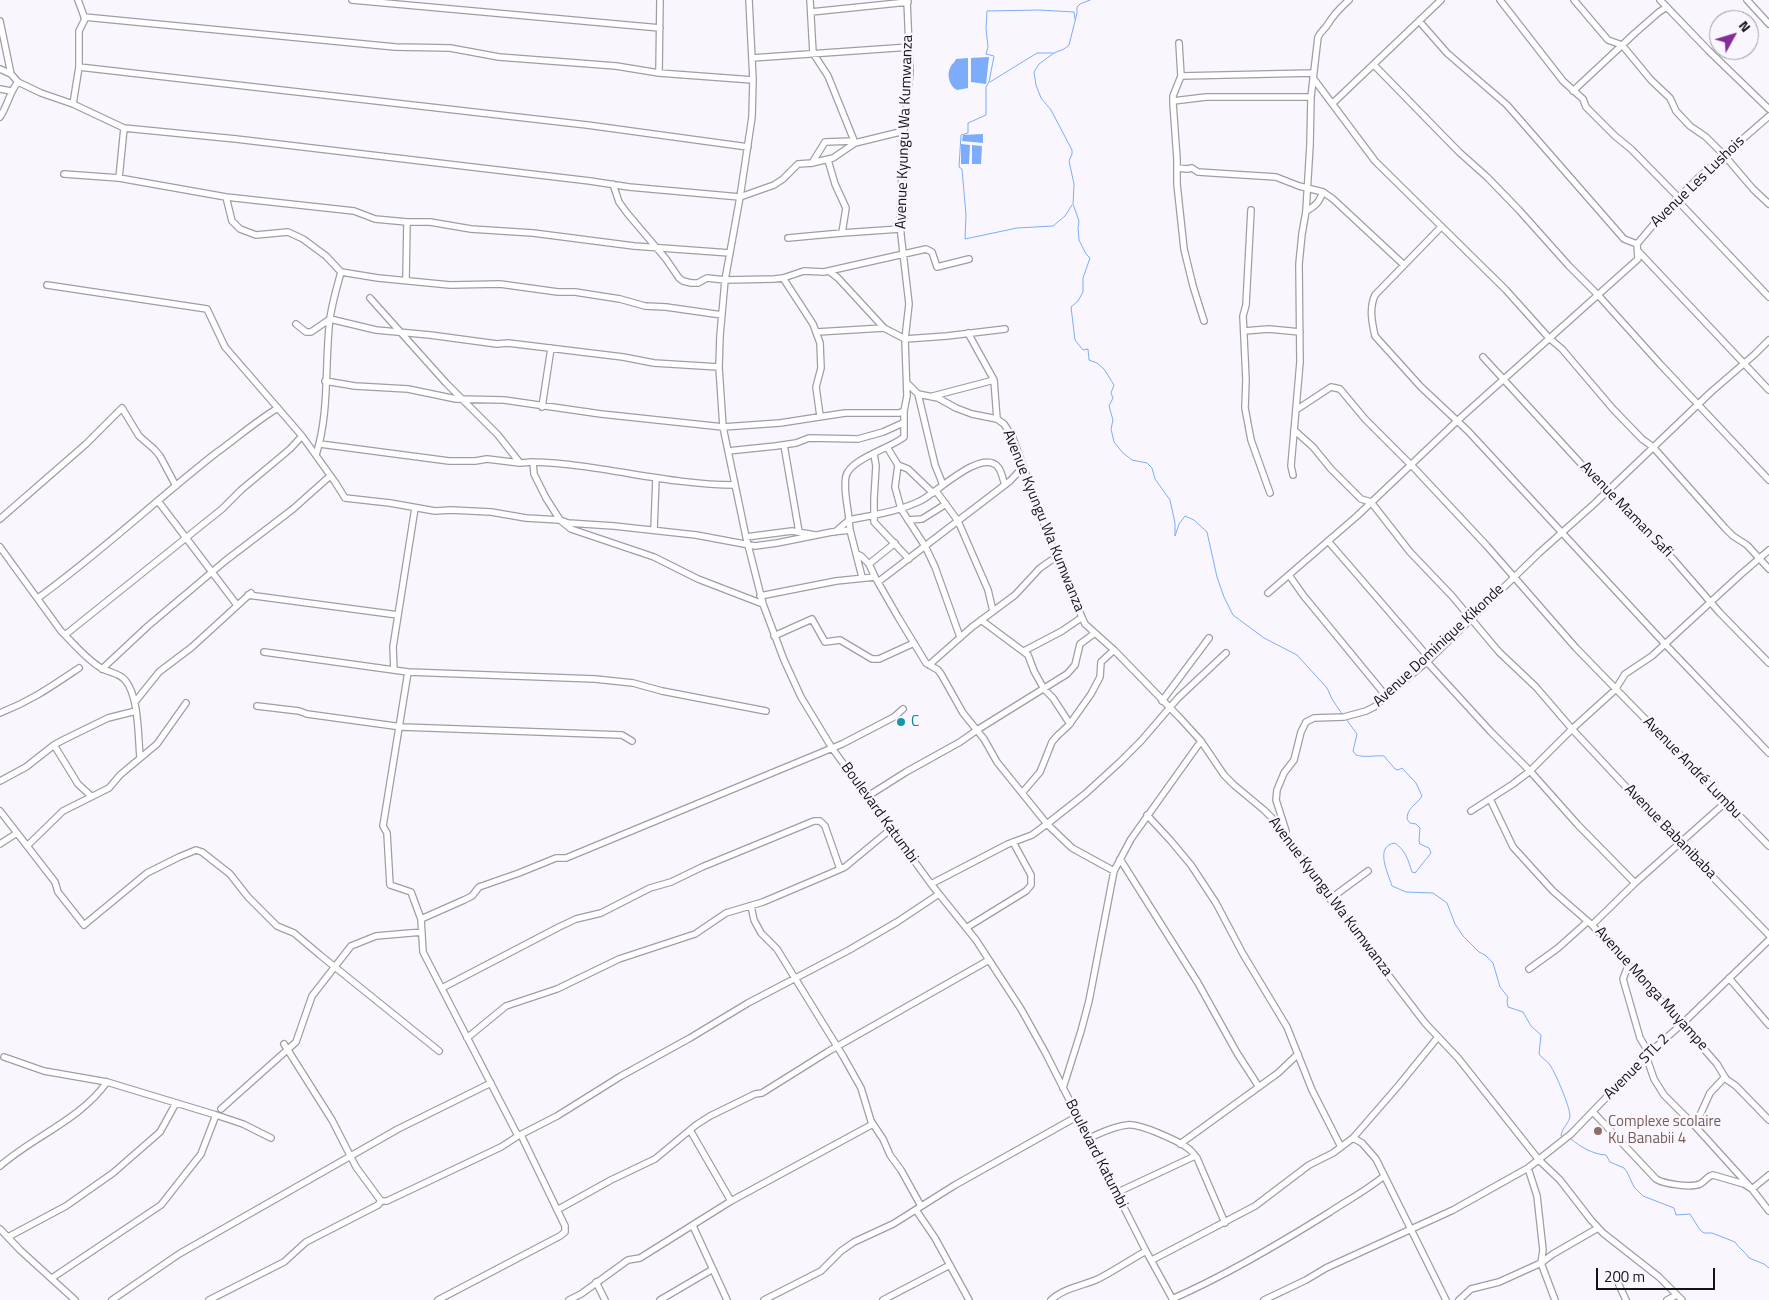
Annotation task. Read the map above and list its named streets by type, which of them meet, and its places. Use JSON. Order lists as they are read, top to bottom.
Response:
{
  "streets": {
    "street": [
      "Avenue Kyungu Wa Kumwanza",
      "Avenue Les Lushois",
      "Avenue Maman Safi",
      "Avenue Dominique Kikonde",
      "Avenue André Lumbu",
      "Boulevard Katumbi",
      "Avenue Babanibaba",
      "Avenue Monga Muyampe",
      "Avenue STL 2"
    ]
  },
  "crossings": [
    ["Avenue Kyungu Wa Kumwanza", "Avenue Dominique Kikonde"],
    ["Avenue Kyungu Wa Kumwanza", "Avenue STL 2"],
    ["Avenue Maman Safi", "Avenue Dominique Kikonde"],
    ["Avenue Dominique Kikonde", "Avenue André Lumbu"],
    ["Avenue Dominique Kikonde", "Avenue Babanibaba"],
    ["Avenue André Lumbu", "Avenue Monga Muyampe"],
    ["Avenue Babanibaba", "Avenue Monga Muyampe"],
    ["Avenue Monga Muyampe", "Avenue STL 2"]
  ],
  "places": ["C", "Complexe scolaire Ku Banabii 4"],
  "scale_bar": "200 m",
  "north": "top right"
}
